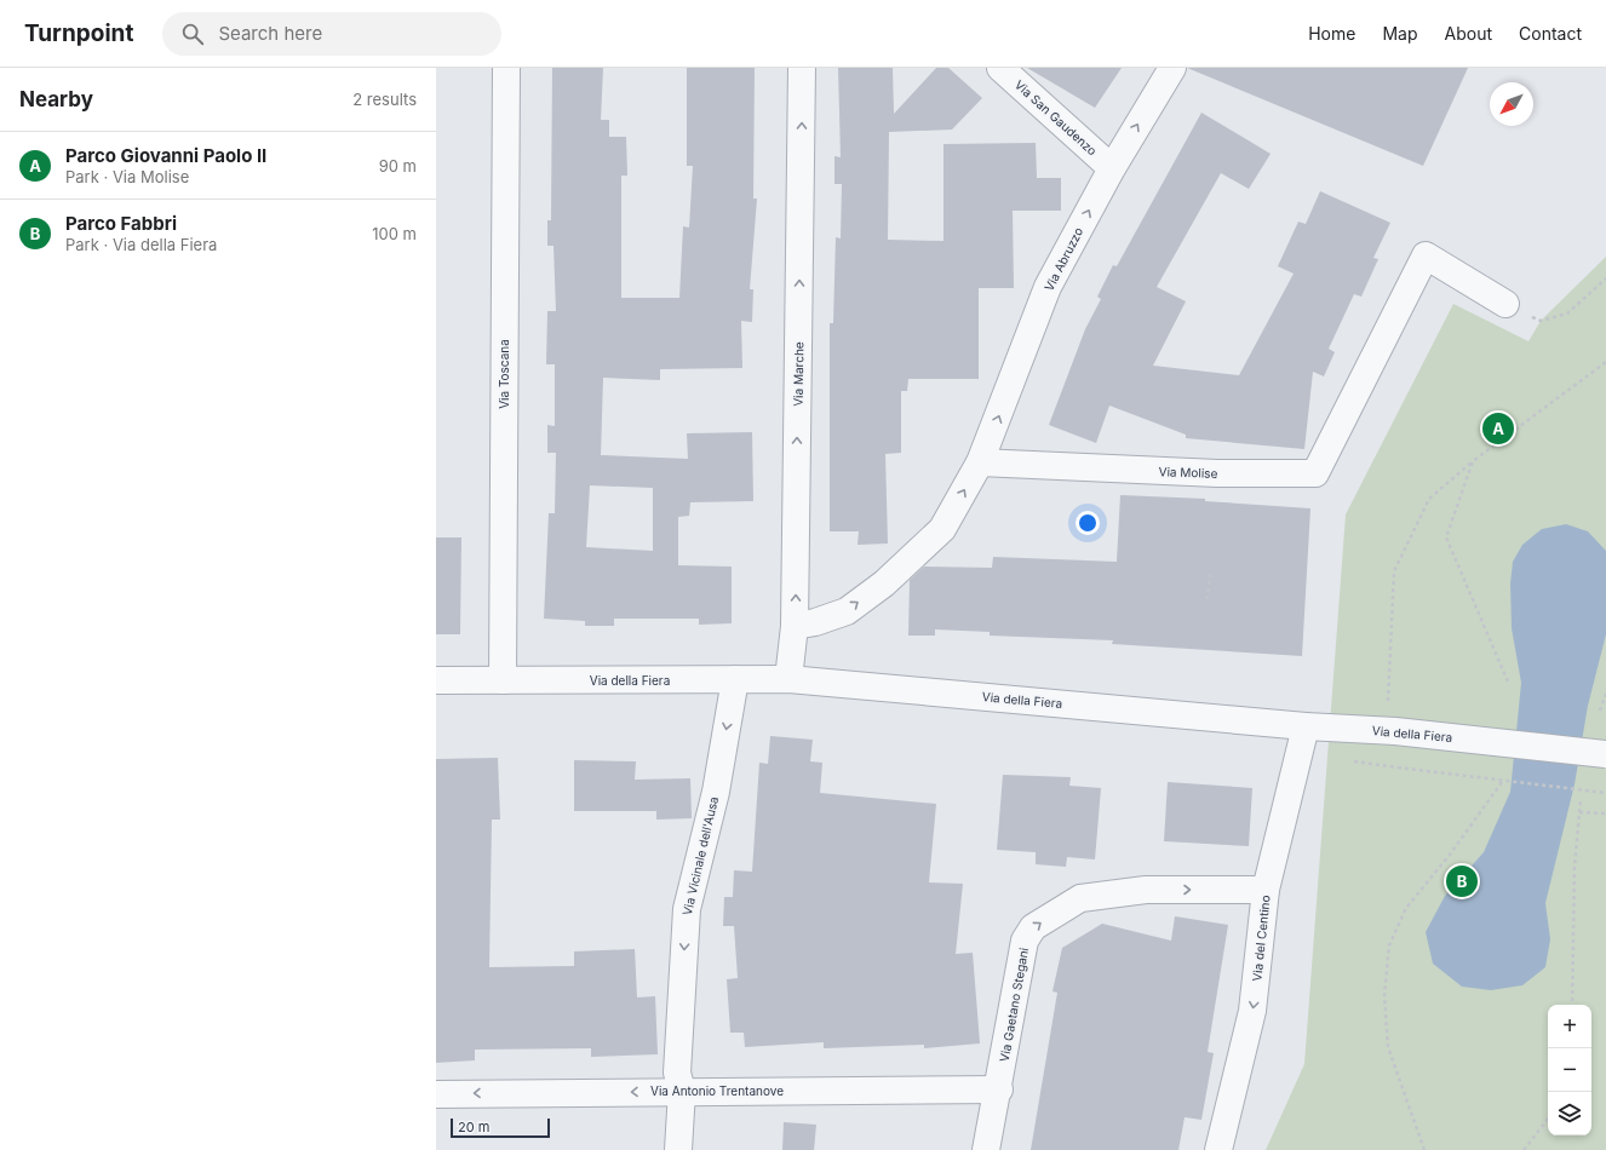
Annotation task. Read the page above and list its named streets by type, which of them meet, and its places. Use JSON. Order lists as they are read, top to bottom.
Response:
{
  "streets": {
    "street": [
      "Via San Gaudenzo",
      "Via Abruzzo",
      "Via Toscana",
      "Via Marche",
      "Via Molise",
      "Via della Fiera",
      "Via Vicinale dell'Ausa",
      "Via del Centino",
      "Via Gaetano Stegani",
      "Via Antonio Trentanove"
    ]
  },
  "crossings": [
    ["Via San Gaudenzo", "Via Abruzzo"],
    ["Via Abruzzo", "Via Molise"],
    ["Via Toscana", "Via della Fiera"],
    ["Via Marche", "Via della Fiera"],
    ["Via della Fiera", "Via Vicinale dell'Ausa"],
    ["Via della Fiera", "Via del Centino"],
    ["Via Vicinale dell'Ausa", "Via Antonio Trentanove"],
    ["Via del Centino", "Via Gaetano Stegani"],
    ["Via Gaetano Stegani", "Via Antonio Trentanove"]
  ],
  "one_way": [
    "Via Abruzzo",
    "Via Marche",
    "Via Vicinale dell'Ausa",
    "Via del Centino",
    "Via Gaetano Stegani",
    "Via Antonio Trentanove"
  ],
  "scale_bar": "20 m",
  "north": "bottom left",
  "page": {
    "header": "Turnpoint",
    "search": "Search here",
    "nav": [
      "Home",
      "Map",
      "About",
      "Contact"
    ],
    "heading": ["Nearby", "2 results"],
    "list": [
      {
        "mark": "A",
        "name": "Parco Giovanni Paolo II",
        "note": "Park · Via Molise",
        "value": "90 m"
      },
      {
        "mark": "B",
        "name": "Parco Fabbri",
        "note": "Park · Via della Fiera",
        "value": "100 m"
      }
    ],
    "pins": ["A", "B"],
    "map_buttons": ["+", "−"],
    "scale": "20 m"
  }
}
